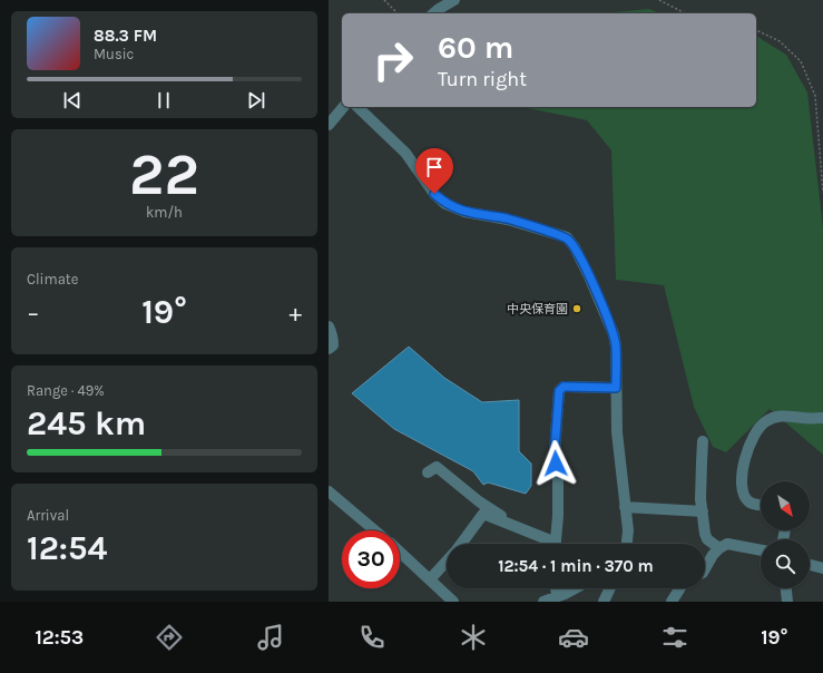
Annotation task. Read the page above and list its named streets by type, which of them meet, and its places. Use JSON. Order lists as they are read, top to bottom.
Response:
{
  "places": ["中央保育園"],
  "north": "bottom right",
  "page": {
    "turn": ["60 m", "Turn right"],
    "song": ["88.3 FM", "Music"],
    "tile": [
      ["22", "km/h"],
      "Climate",
      ["Range · 49%", "245 km"],
      ["Arrival", "12:54"]
    ],
    "heat": ["−", "19°", "+"],
    "limit": "30",
    "trip": "12:54 · 1 min · 370 m",
    "tabs": ["12:53", "19°"]
  }
}
